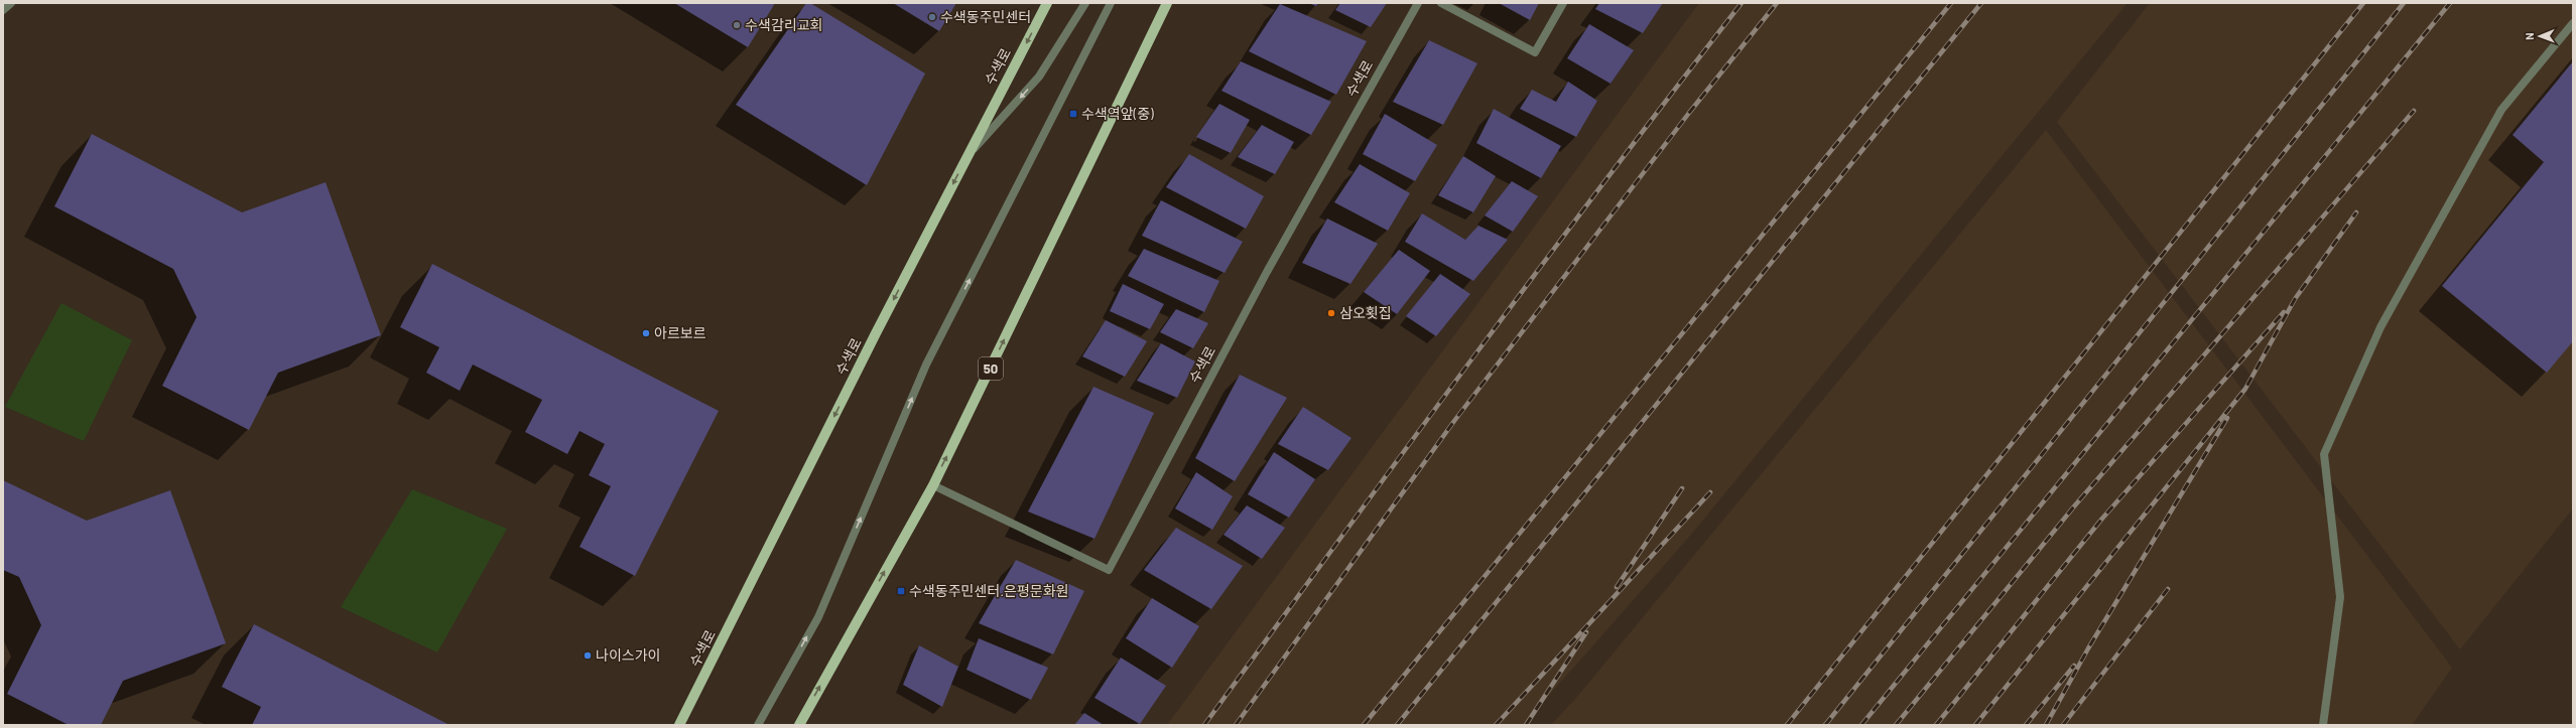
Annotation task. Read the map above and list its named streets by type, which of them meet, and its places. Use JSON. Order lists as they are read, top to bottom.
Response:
{
  "streets": {
    "main road": ["수색로", "50"]
  },
  "crossings": [
    ["수색로", "50"]
  ],
  "one_way": ["수색로"],
  "places": {
    "other": [
      "수색동주민센터",
      "수색감리교회",
      "삼오횟집",
      "아르보르",
      "나이스가이"
    ],
    "transit": ["수색역앞(중)", "수색동주민센터.은평문화원"]
  },
  "north": "left"
}
